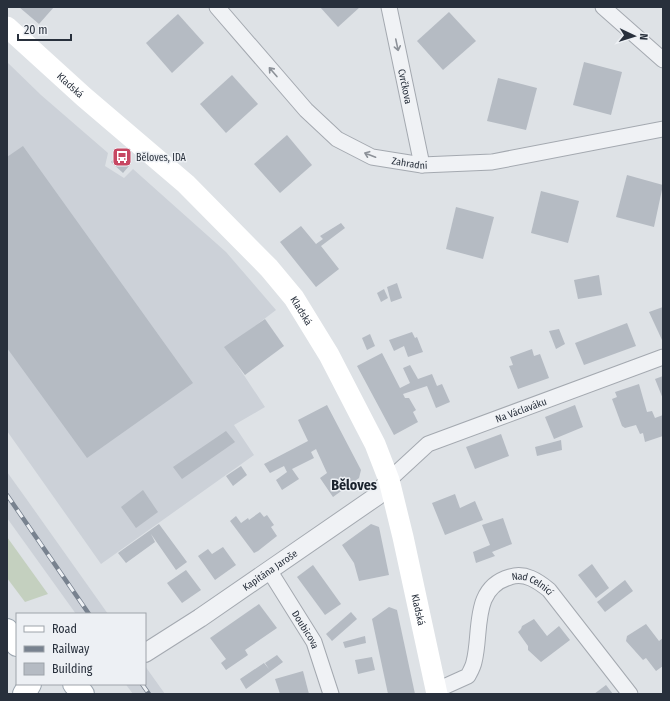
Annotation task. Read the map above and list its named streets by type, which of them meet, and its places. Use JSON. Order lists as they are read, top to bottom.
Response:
{
  "streets": {
    "main road": ["Kladská"],
    "street": [
      "Cvrčkova",
      "Zahradní",
      "Na Václaváku",
      "Kapitána Jaroše",
      "Nad Celnicí",
      "Doubicova"
    ]
  },
  "crossings": [
    ["Kladská", "Na Václaváku"],
    ["Kladská", "Kapitána Jaroše"],
    ["Kladská", "Nad Celnicí"],
    ["Cvrčkova", "Zahradní"],
    ["Na Václaváku", "Kapitána Jaroše"],
    ["Kapitána Jaroše", "Doubicova"]
  ],
  "one_way": ["Cvrčkova", "Zahradní"],
  "districts": ["Běloves"],
  "places": {
    "bus stop": ["Běloves, IDA"]
  },
  "legend": ["Road", "Railway", "Building"],
  "scale_bar": "20 m",
  "north": "right"
}
